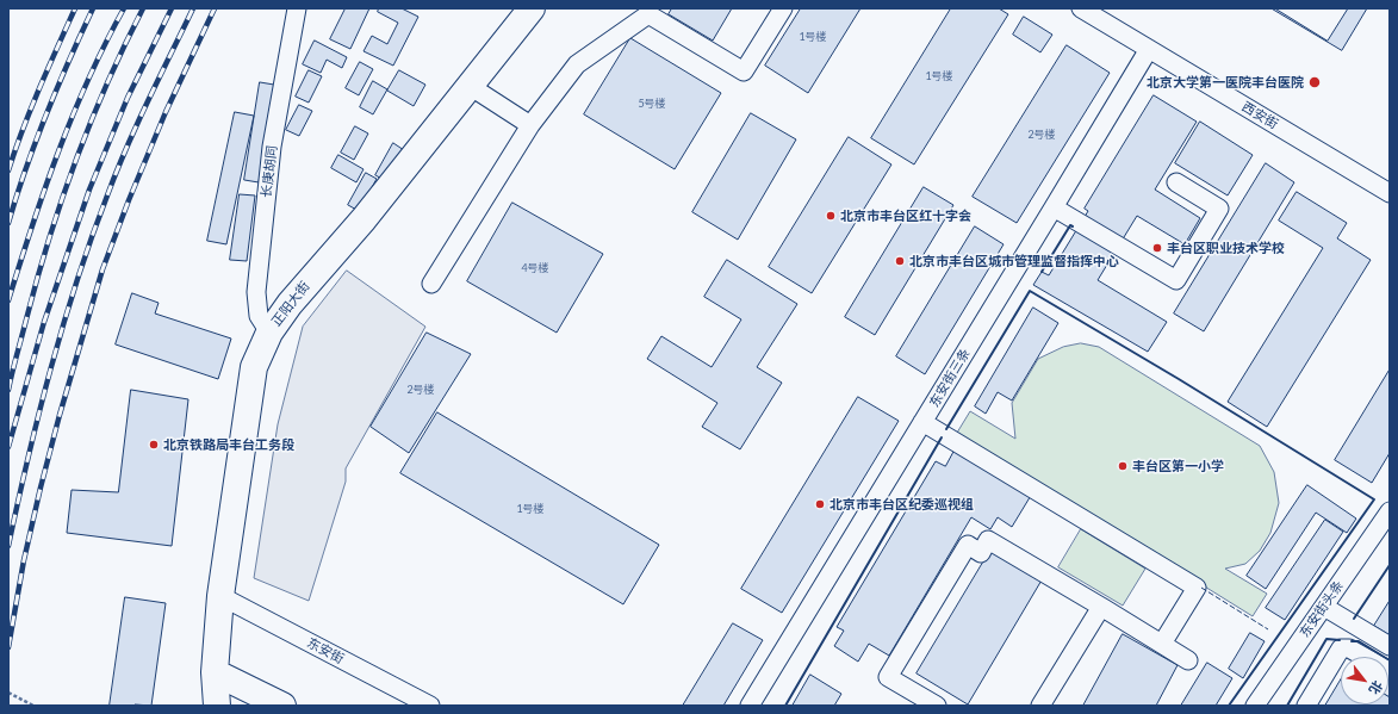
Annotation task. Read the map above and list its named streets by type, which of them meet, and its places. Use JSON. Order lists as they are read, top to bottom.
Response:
{
  "streets": {
    "main road": ["正阳大街"],
    "street": [
      "西安街",
      "长庚胡同",
      "东安街三条",
      "东安街头条",
      "东安街"
    ]
  },
  "crossings": [
    ["西安街", "东安街三条"],
    ["长庚胡同", "正阳大街"],
    ["正阳大街", "东安街"]
  ],
  "places": [
    "北京大学第一医院丰台医院",
    "北京市丰台区红十字会",
    "丰台区职业技术学校",
    "北京市丰台区城市管理监督指挥中心",
    "北京铁路局丰台工务段",
    "丰台区第一小学",
    "北京市丰台区纪委巡视组"
  ],
  "house_numbers": [
    "1号楼",
    "1号楼",
    "5号楼",
    "2号楼",
    "4号楼",
    "2号楼",
    "1号楼"
  ],
  "north": "bottom right"
}
